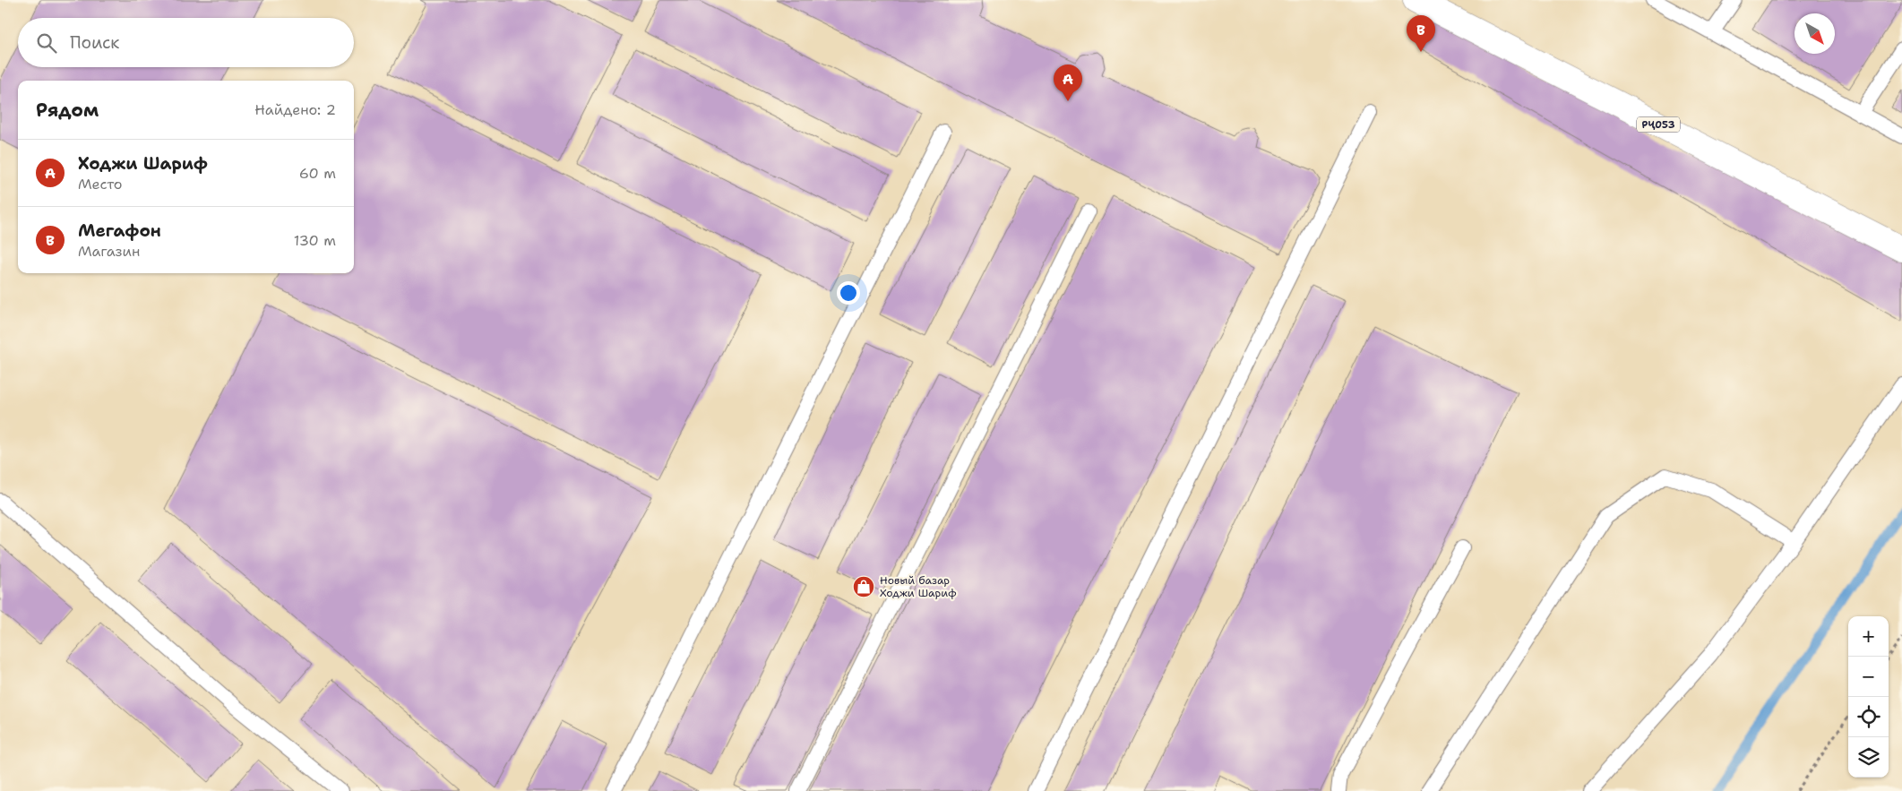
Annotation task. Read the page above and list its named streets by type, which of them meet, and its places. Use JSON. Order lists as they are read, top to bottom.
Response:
{
  "streets": {
    "main road": ["РҶ053"]
  },
  "places": {
    "shop": ["Новый базар Ходжи Шариф"]
  },
  "north": "bottom right",
  "page": {
    "pins": ["B", "A"],
    "search": "Поиск",
    "heading": ["Рядом", "Найдено: 2"],
    "list": [
      {
        "mark": "A",
        "name": "Ходжи Шариф",
        "note": "Место",
        "value": "60 m"
      },
      {
        "mark": "B",
        "name": "Мегафон",
        "note": "Магазин",
        "value": "130 m"
      }
    ],
    "map_buttons": ["+", "−"]
  }
}
